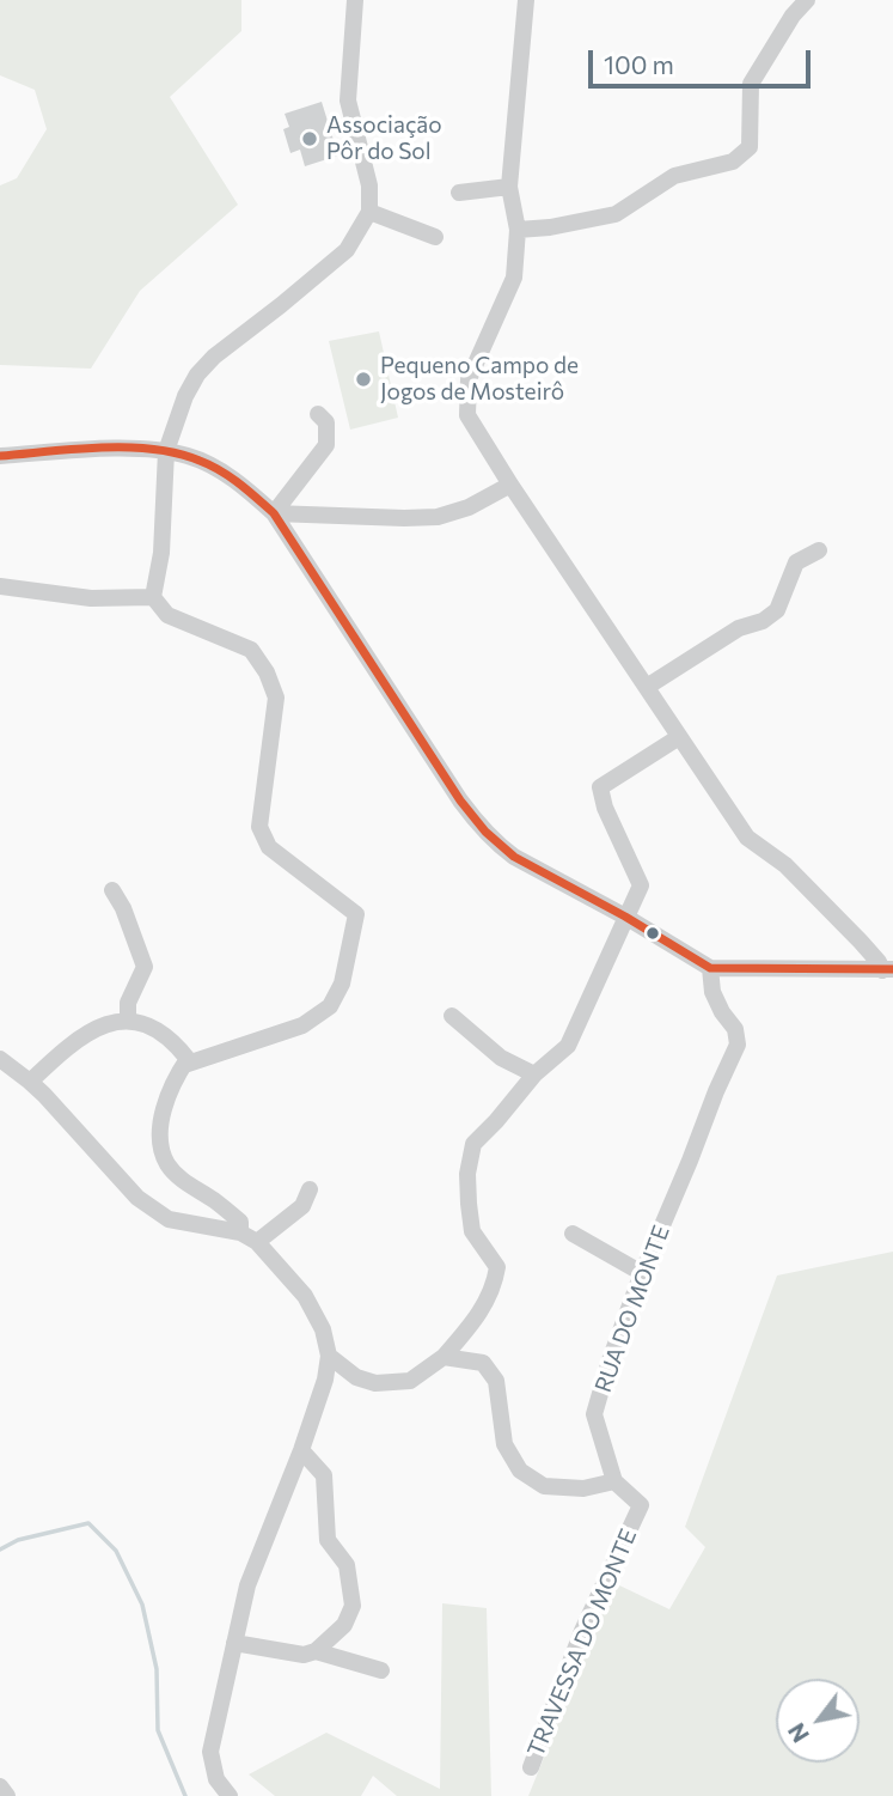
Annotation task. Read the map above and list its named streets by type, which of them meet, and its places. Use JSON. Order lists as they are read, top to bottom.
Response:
{
  "streets": {
    "street": ["RUA DO MONTE", "TRAVESSA DO MONTE"]
  },
  "crossings": [
    ["RUA DO MONTE", "TRAVESSA DO MONTE"]
  ],
  "places": ["Associação Pôr do Sol", "Pequeno Campo de Jogos de Mosteirô"],
  "scale_bar": "100 m",
  "north": "bottom left"
}
